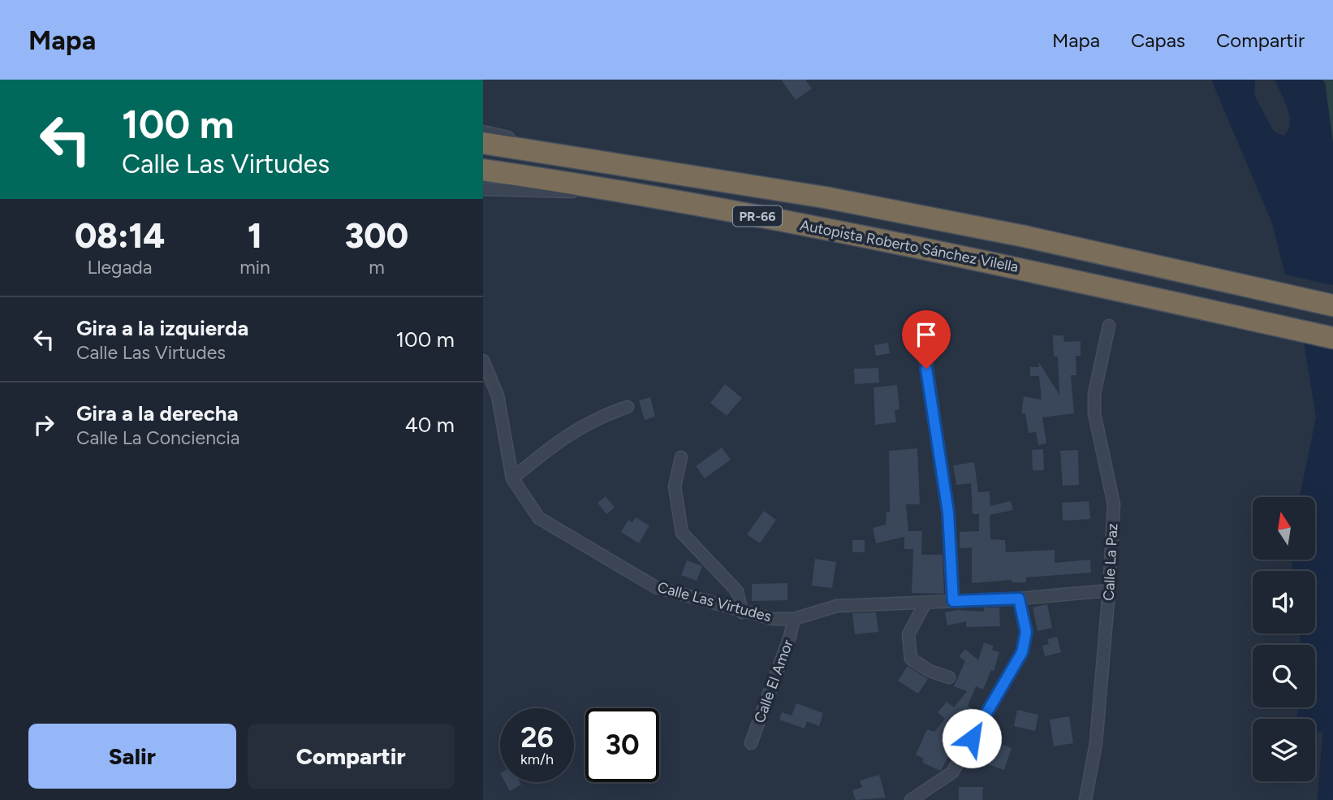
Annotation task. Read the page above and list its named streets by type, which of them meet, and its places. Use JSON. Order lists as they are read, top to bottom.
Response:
{
  "streets": {
    "highway": ["PR-66", "Autopista Roberto Sánchez Vilella"],
    "street": ["Calle La Paz", "Calle Las Virtudes", "Calle El Amor"]
  },
  "crossings": [
    ["Calle La Paz", "Calle Las Virtudes"],
    ["Calle Las Virtudes", "Calle El Amor"]
  ],
  "north": "top",
  "page": {
    "header": "Mapa",
    "nav": ["Mapa", "Capas", "Compartir"],
    "turn": ["100 m", "Calle Las Virtudes"],
    "eta": [
      "08:14",
      "Llegada",
      "1",
      "min",
      "300",
      "m"
    ],
    "list": [
      {
        "name": "Gira a la izquierda",
        "note": "Calle Las Virtudes",
        "value": "100 m"
      },
      {
        "name": "Gira a la derecha",
        "note": "Calle La Conciencia",
        "value": "40 m"
      }
    ],
    "speed": "26 km/h",
    "limit": "30",
    "buttons": ["Salir", "Compartir"]
  }
}
